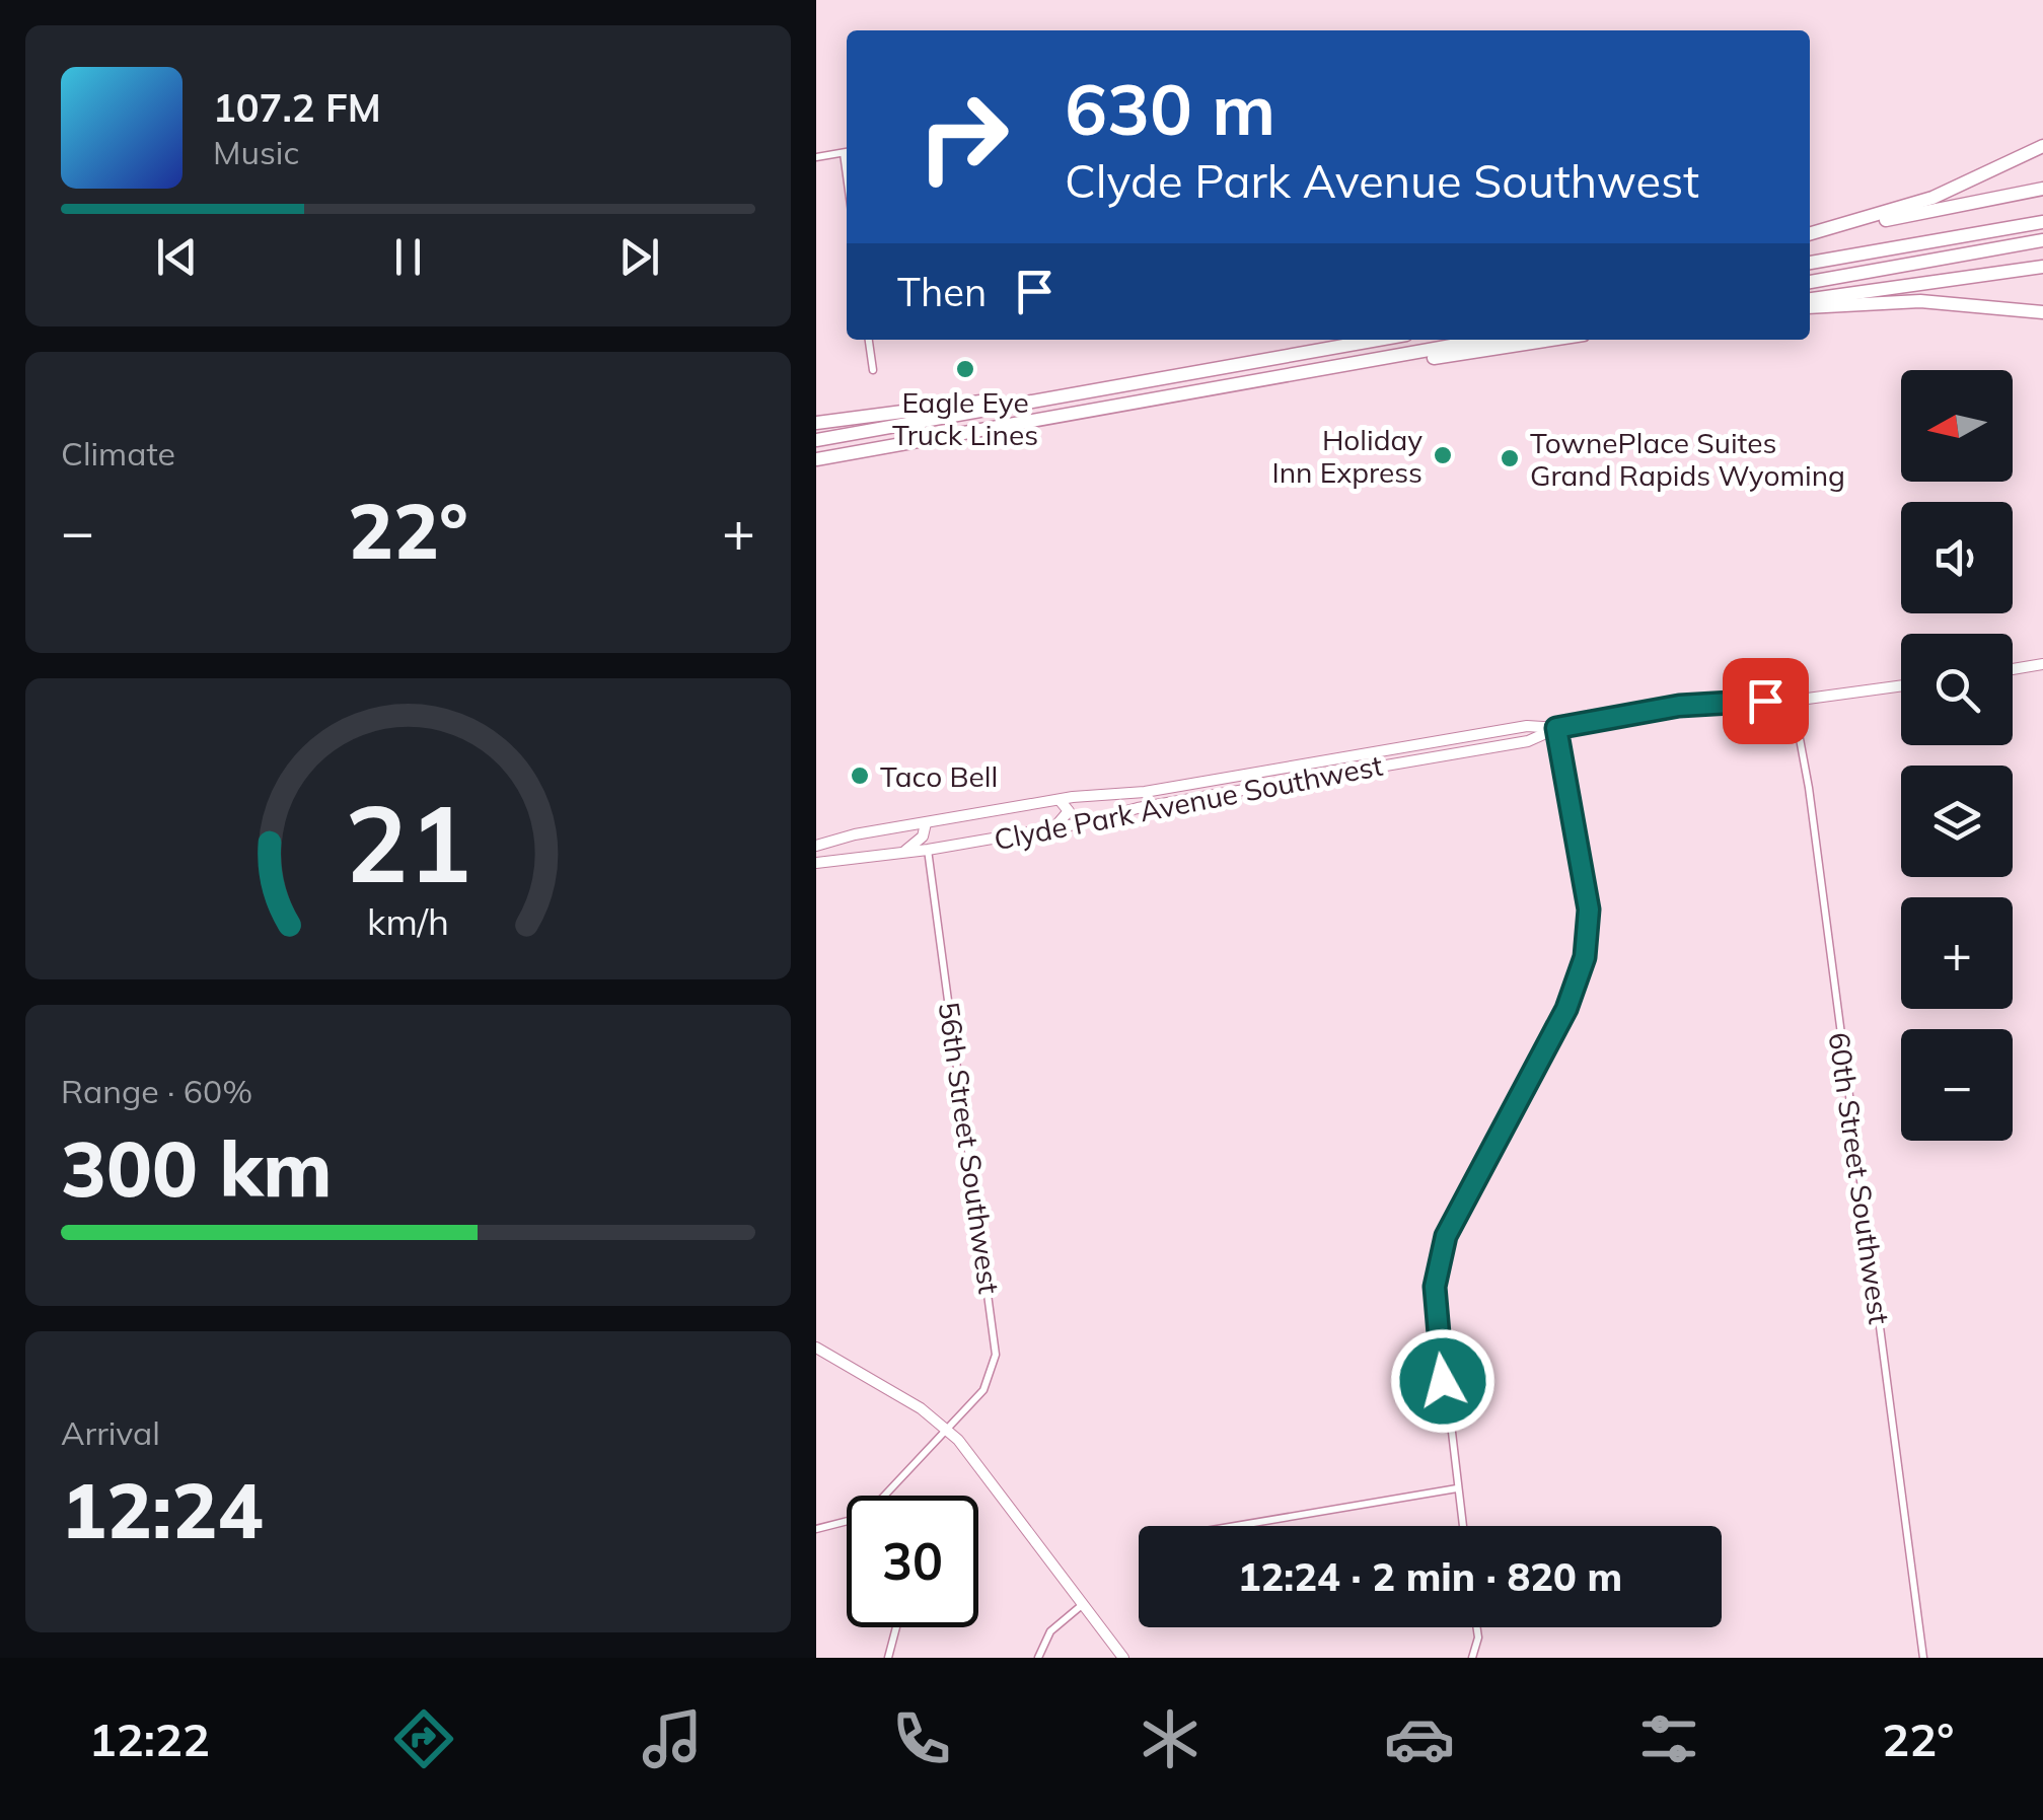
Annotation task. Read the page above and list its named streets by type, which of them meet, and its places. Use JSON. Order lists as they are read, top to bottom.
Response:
{
  "streets": {
    "main road": ["Clyde Park Avenue Southwest"],
    "street": ["56th Street Southwest", "60th Street Southwest"]
  },
  "crossings": [
    ["Clyde Park Avenue Southwest", "56th Street Southwest"],
    ["Clyde Park Avenue Southwest", "60th Street Southwest"]
  ],
  "places": [
    "Eagle Eye Truck Lines",
    "Holiday Inn Express",
    "TownePlace Suites Grand Rapids Wyoming",
    "Taco Bell"
  ],
  "north": "left",
  "page": {
    "turn": ["630 m", "Clyde Park Avenue Southwest"],
    "song": ["107.2 FM", "Music"],
    "then": "Then",
    "tile": [
      "Climate",
      ["Range · 60%", "300 km"],
      ["Arrival", "12:24"]
    ],
    "map_buttons": ["+", "−"],
    "heat": ["−", "22°", "+"],
    "limit": "30",
    "trip": "12:24 · 2 min · 820 m",
    "tabs": ["12:22", "22°"],
    "gauge": ["21", "km/h"]
  }
}
